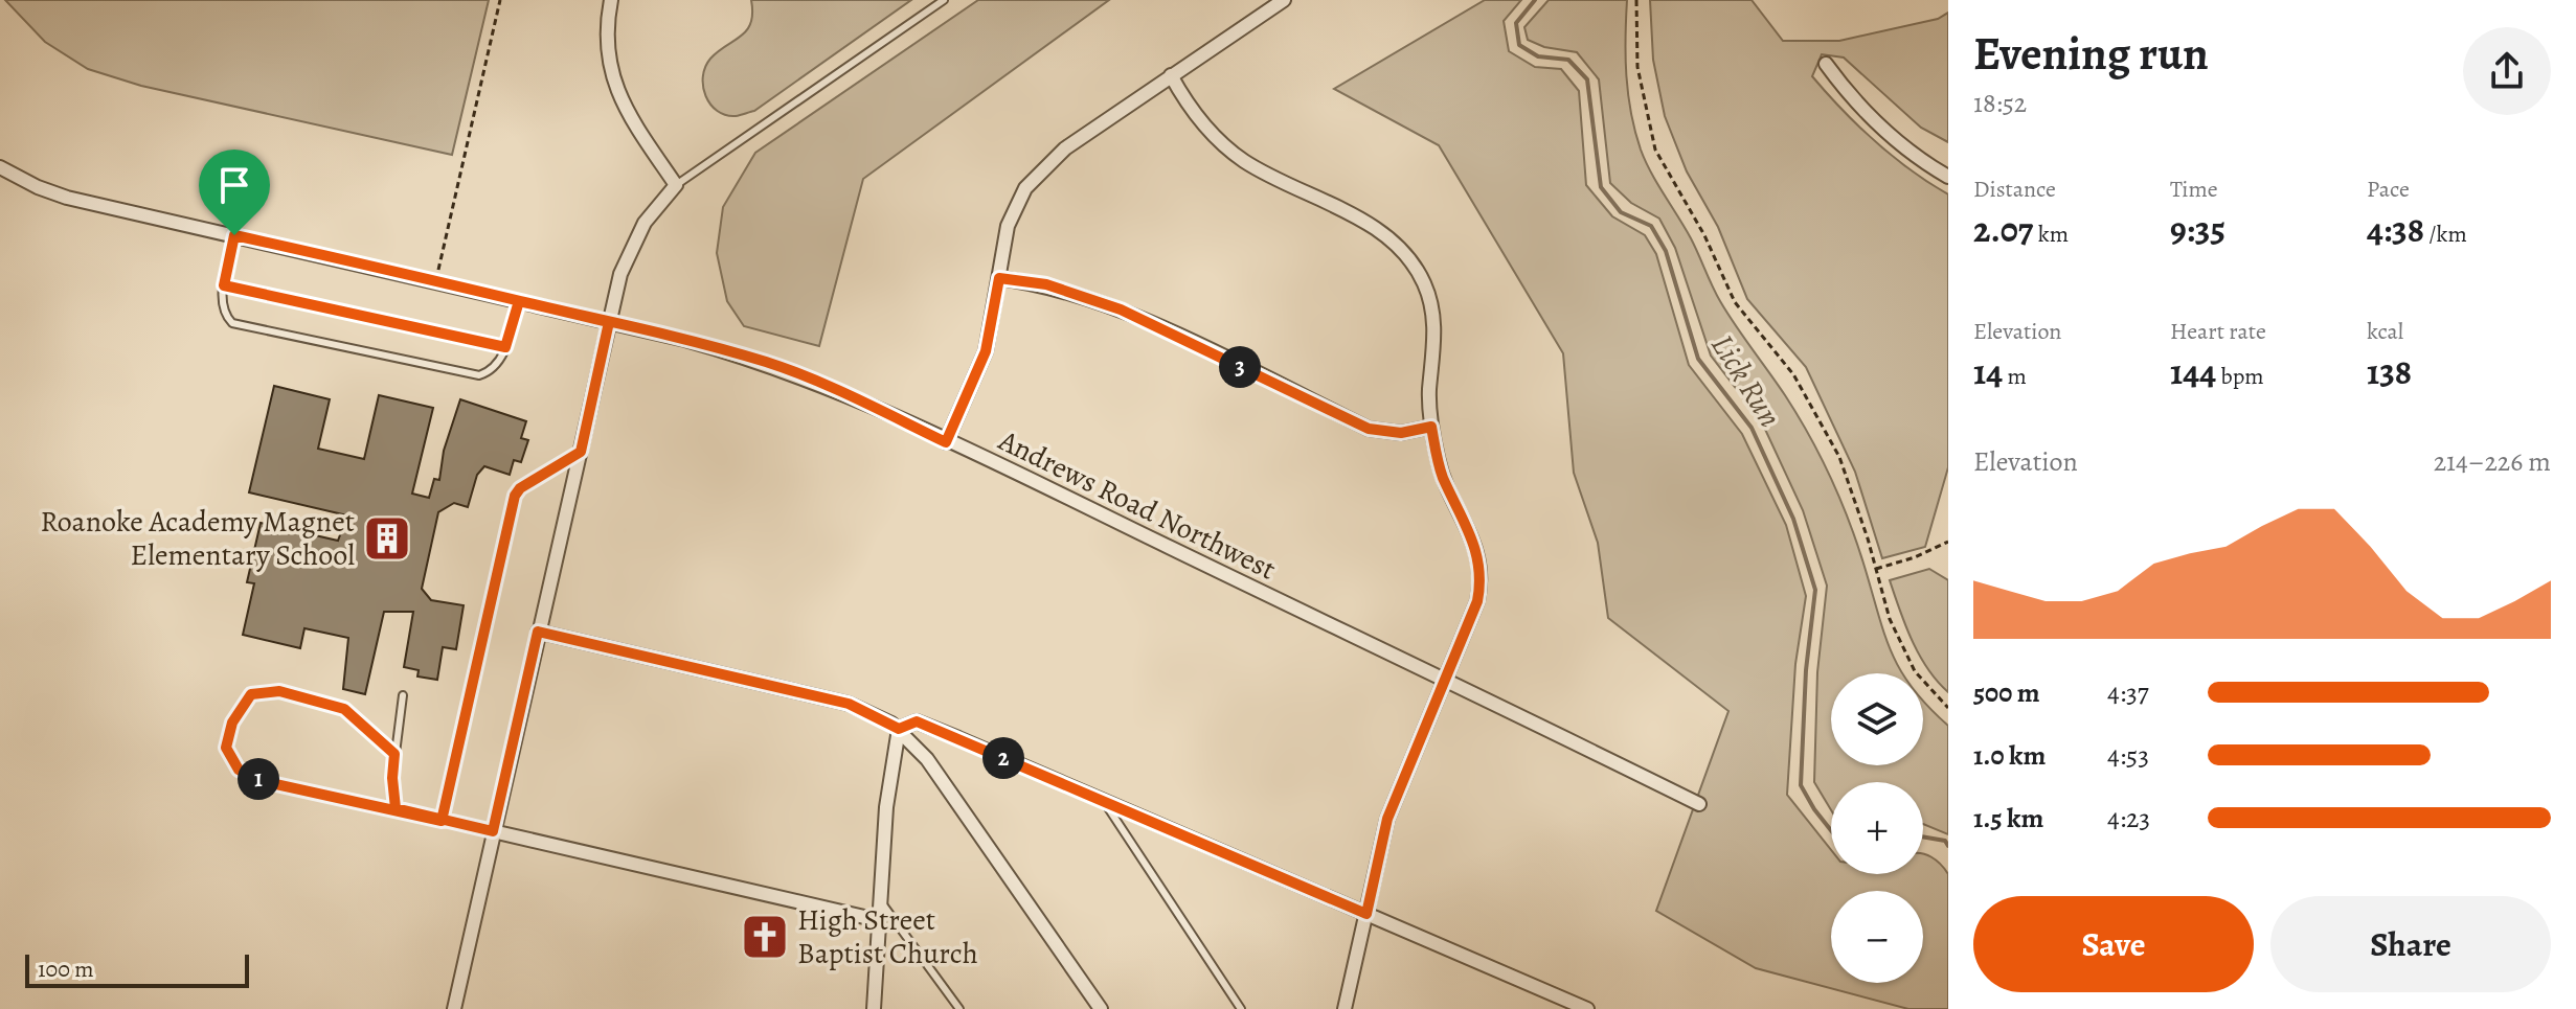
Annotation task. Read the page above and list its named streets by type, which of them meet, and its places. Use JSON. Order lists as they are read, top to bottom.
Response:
{
  "streets": {
    "street": ["Andrews Road Northwest"]
  },
  "water": ["Lick Run"],
  "places": {
    "building": ["Roanoke Academy Magnet Elementary School"],
    "church": ["High Street Baptist Church"]
  },
  "scale_bar": "100 m",
  "page": {
    "heading": ["Evening run", "18:52"],
    "stats": [
      ["Distance", "2.07 km"],
      ["Time", "9:35"],
      ["Pace", "4:38 /km"],
      ["Elevation", "14 m"],
      ["Heart rate", "144 bpm"],
      ["kcal", "138"]
    ],
    "pins": ["3", "2", "1"],
    "chart": ["Elevation", "214–226 m"],
    "list": [
      {
        "name": "500 m",
        "note": "4:37"
      },
      {
        "name": "1.0 km",
        "note": "4:53"
      },
      {
        "name": "1.5 km",
        "note": "4:23"
      }
    ],
    "map_buttons": ["+", "−"],
    "buttons": ["Save", "Share"],
    "scale": "100 m"
  }
}
